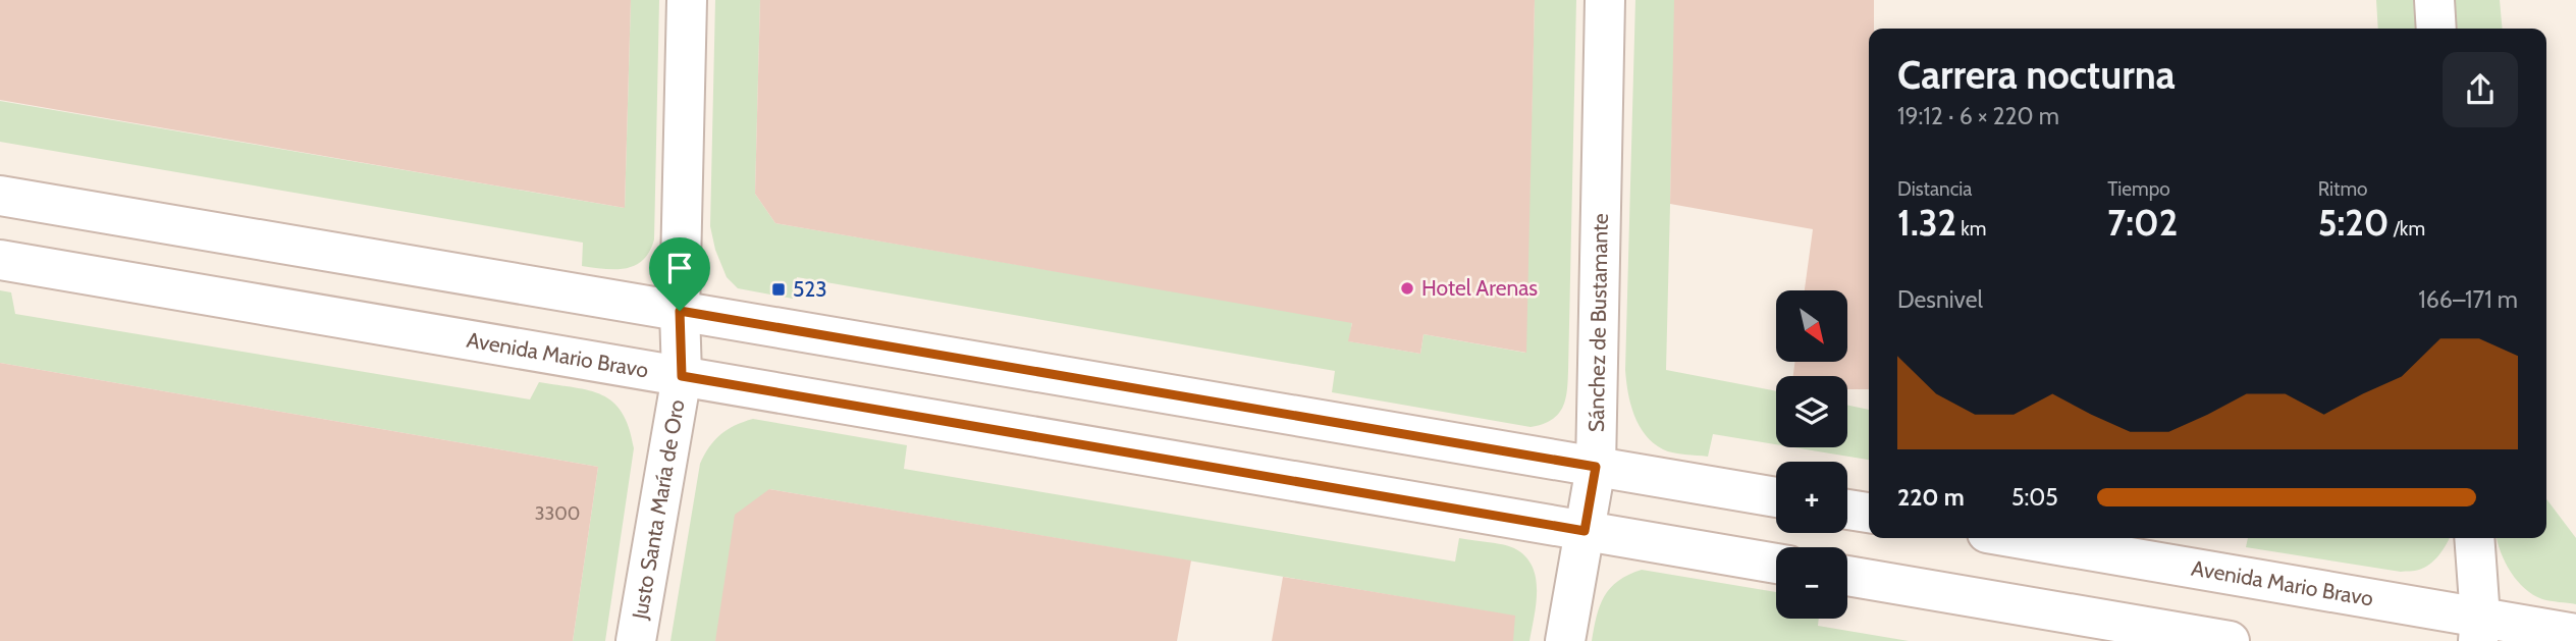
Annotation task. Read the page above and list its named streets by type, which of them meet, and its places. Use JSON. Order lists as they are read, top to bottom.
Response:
{
  "streets": {
    "main road": ["Sánchez de Bustamante", "Avenida Mario Bravo", "Justo Santa María de Oro"]
  },
  "crossings": [
    ["Sánchez de Bustamante", "Avenida Mario Bravo"],
    ["Avenida Mario Bravo", "Justo Santa María de Oro"]
  ],
  "places": {
    "other": ["Hotel Arenas"],
    "transit": ["523"]
  },
  "house_numbers": ["3300"],
  "north": "bottom right",
  "page": {
    "heading": ["Carrera nocturna", "19:12 · 6 × 220 m"],
    "stats": [
      ["Distancia", "1.32 km"],
      ["Tiempo", "7:02"],
      ["Ritmo", "5:20 /km"]
    ],
    "chart": ["Desnivel", "166–171 m"],
    "map_buttons": ["+", "−"],
    "list": [
      {
        "name": "220 m",
        "note": "5:05"
      }
    ]
  }
}
